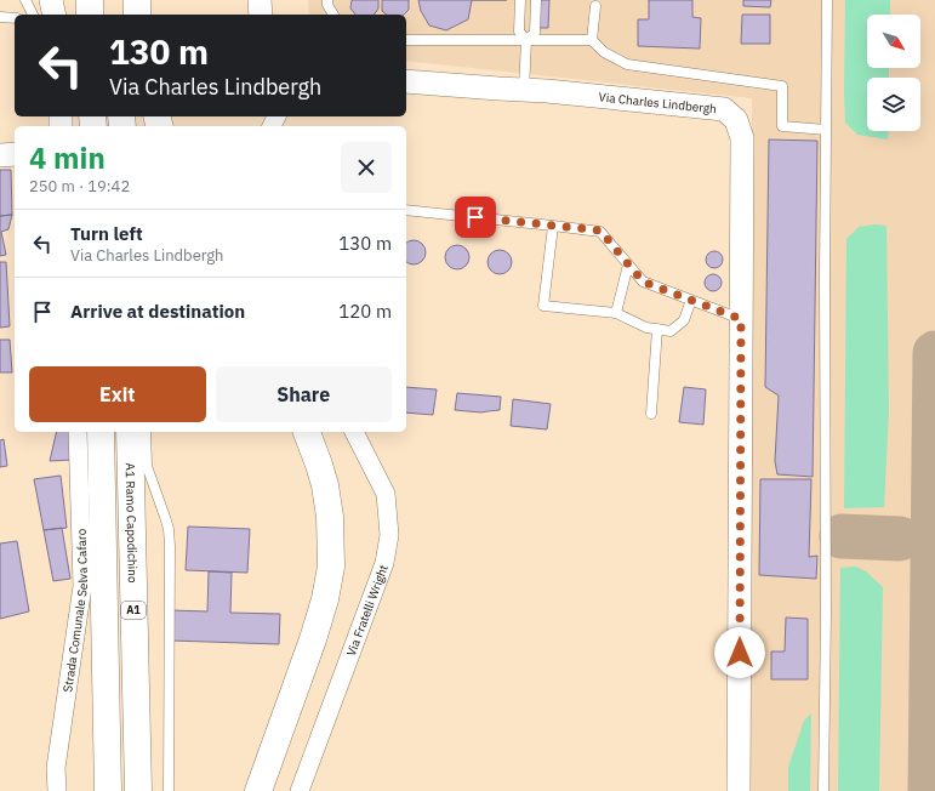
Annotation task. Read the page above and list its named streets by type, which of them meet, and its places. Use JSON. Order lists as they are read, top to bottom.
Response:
{
  "streets": {
    "highway": ["A1 Ramo Capodichino", "A1"],
    "street": ["Via Charles Lindbergh", "Strada Comunale Selva Cafaro", "Via Fratelli Wright"]
  },
  "north": "bottom right",
  "page": {
    "turn": ["130 m", "Via Charles Lindbergh"],
    "heading": ["4 min", "250 m · 19:42"],
    "list": [
      {
        "name": "Turn left",
        "note": "Via Charles Lindbergh",
        "value": "130 m"
      },
      {
        "name": "Arrive at destination",
        "value": "120 m"
      }
    ],
    "buttons": ["Exit", "Share"]
  }
}
